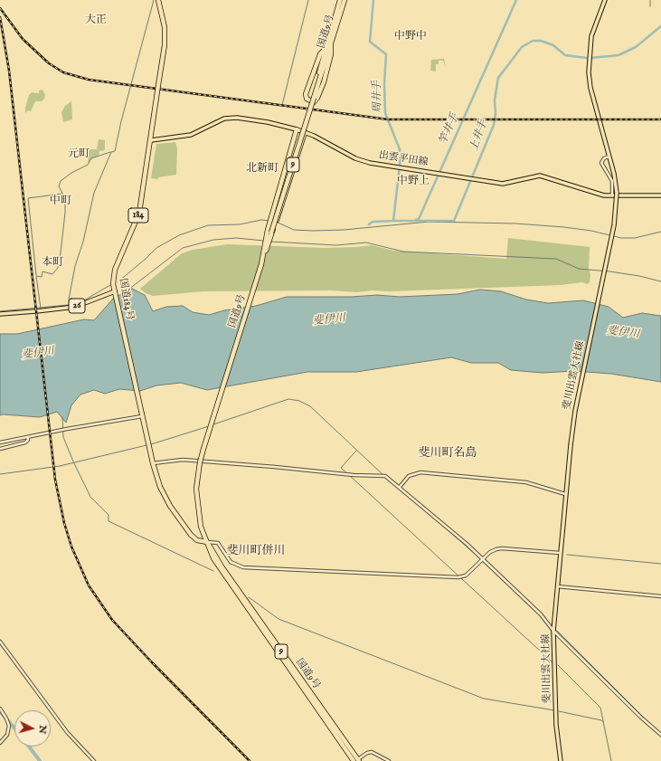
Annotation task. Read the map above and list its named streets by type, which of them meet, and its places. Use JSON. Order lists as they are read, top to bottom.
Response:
{
  "streets": {
    "highway": [
      "国道9号",
      "9",
      "184",
      "国道184号"
    ],
    "main road": ["出雲平田線", "26", "斐川出雲大社線"]
  },
  "crossings": [
    ["国道9号", "9"],
    ["国道9号", "国道184号"],
    ["出雲平田線", "9"],
    ["出雲平田線", "国道184号"],
    ["国道184号", "26"]
  ],
  "districts": [
    "大正",
    "中野中",
    "元町",
    "北新町",
    "中野上",
    "中町",
    "本町",
    "斐川町名島",
    "斐川町併川"
  ],
  "water": [
    "周井手",
    "竿井手",
    "上井手",
    "斐伊川"
  ],
  "north": "right"
}
